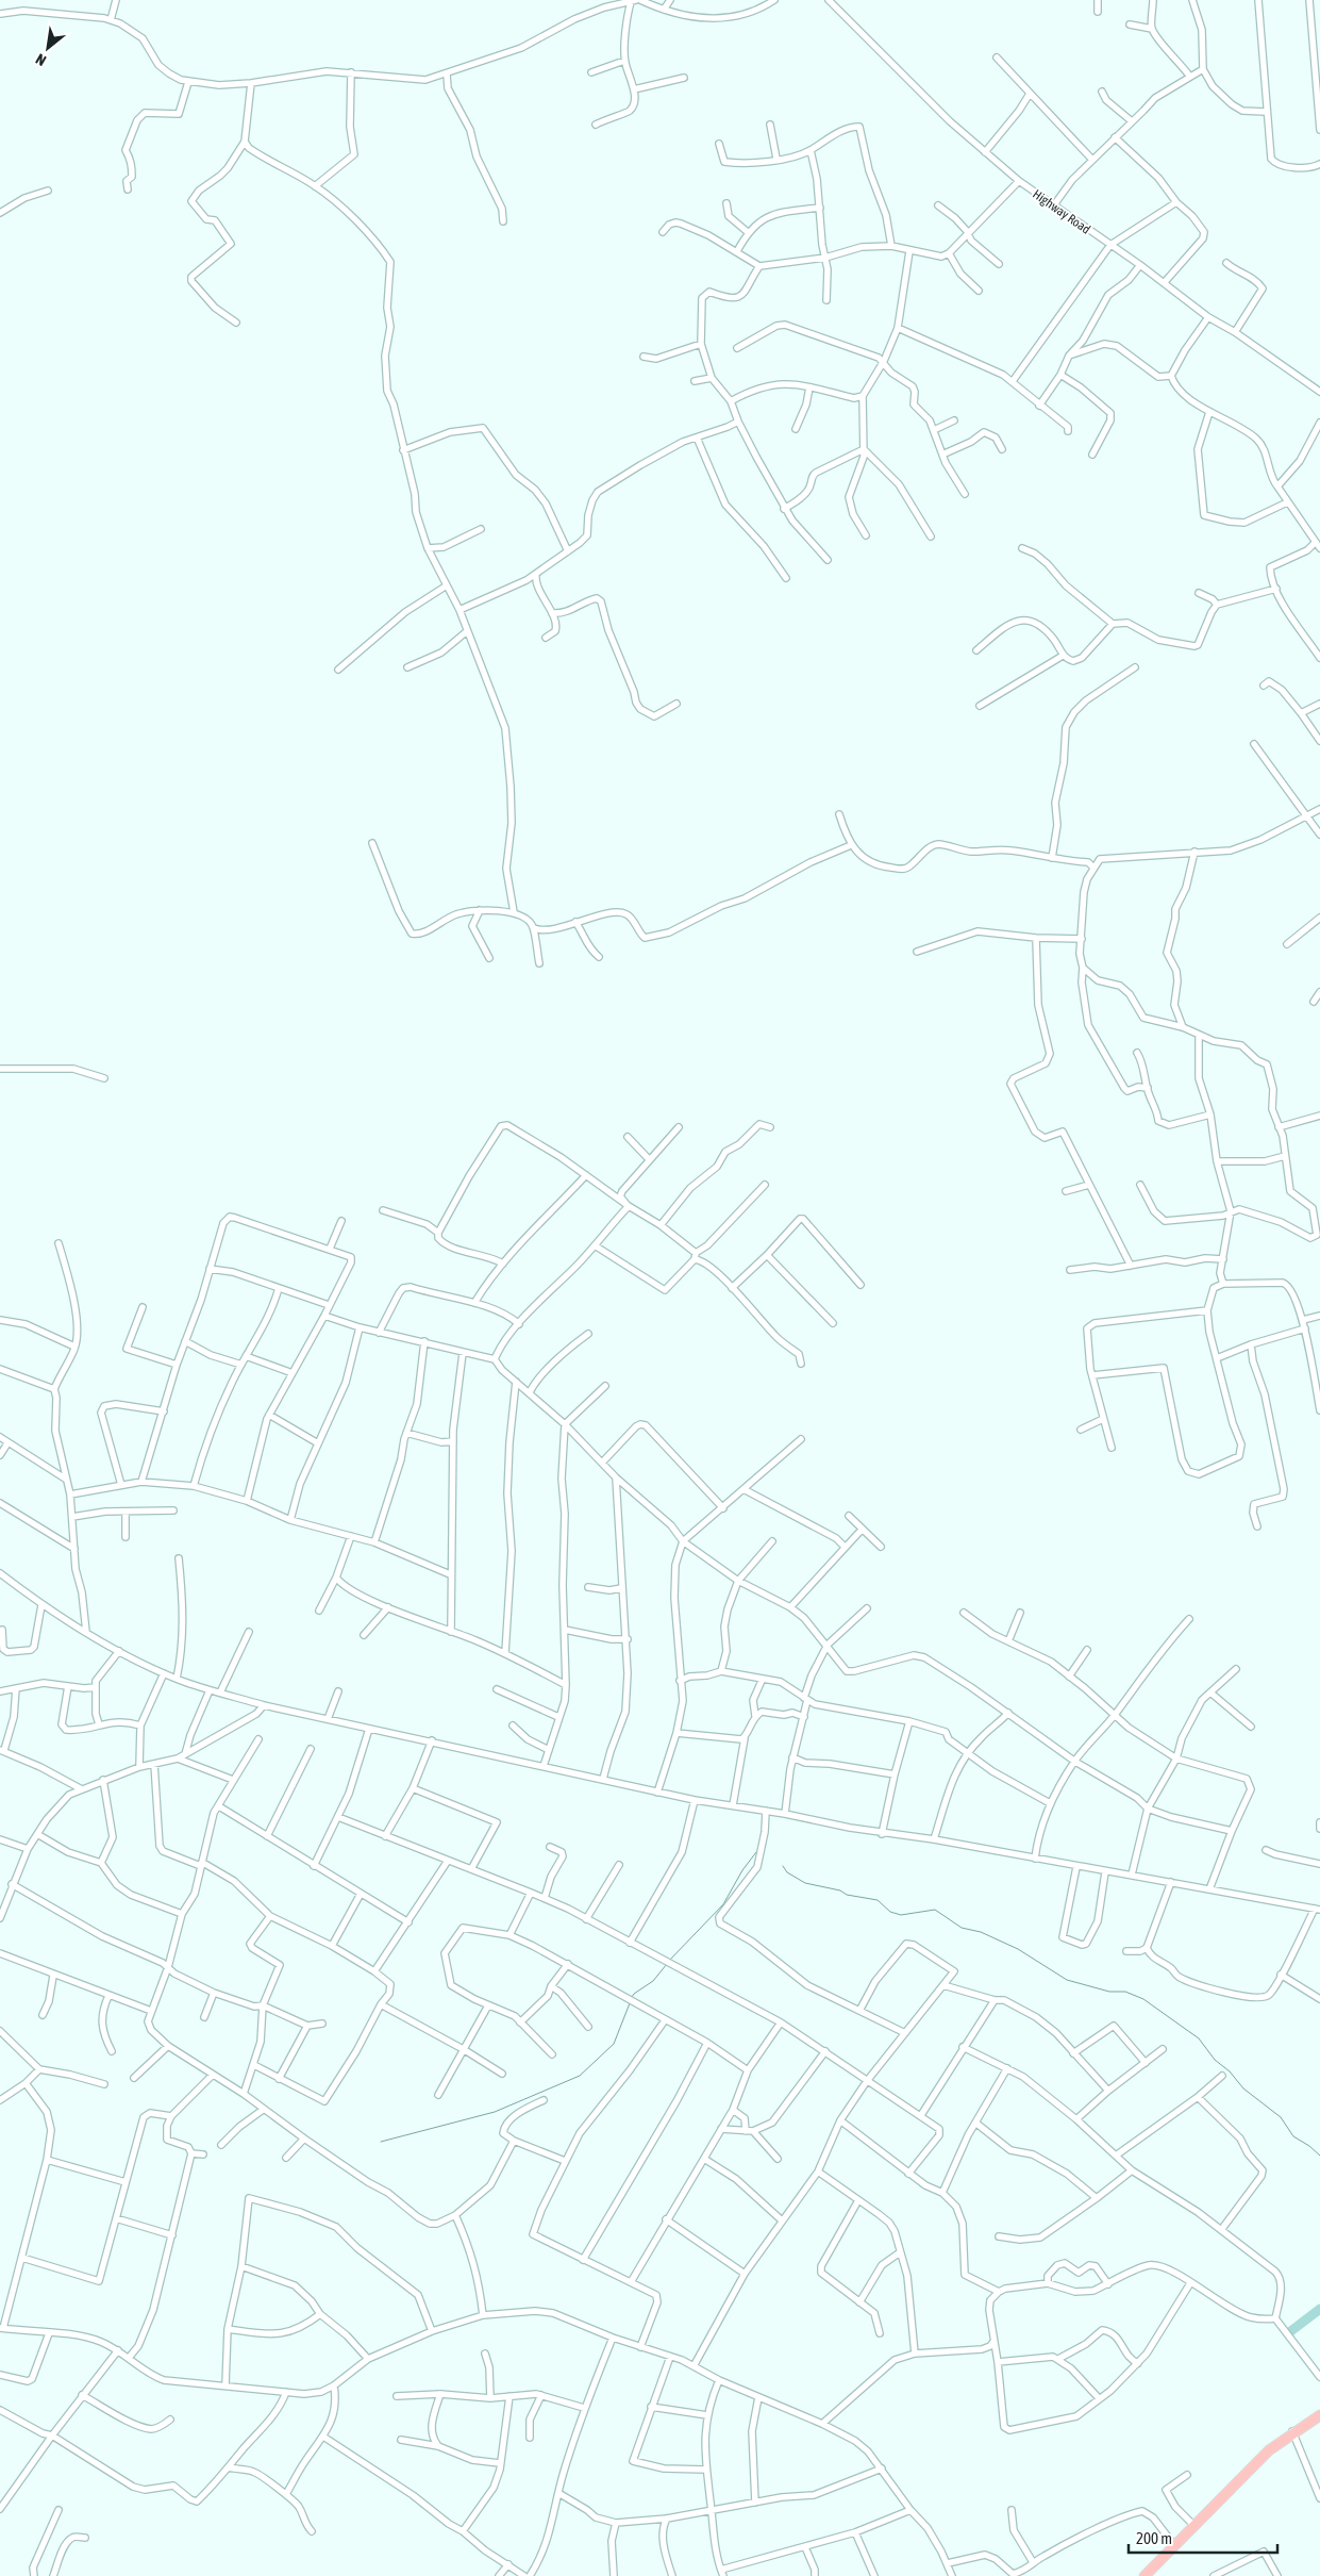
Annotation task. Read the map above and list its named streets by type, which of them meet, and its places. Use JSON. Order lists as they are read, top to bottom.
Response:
{
  "streets": {
    "street": ["Highway Road"]
  },
  "scale_bar": "200 m",
  "north": "bottom left"
}
